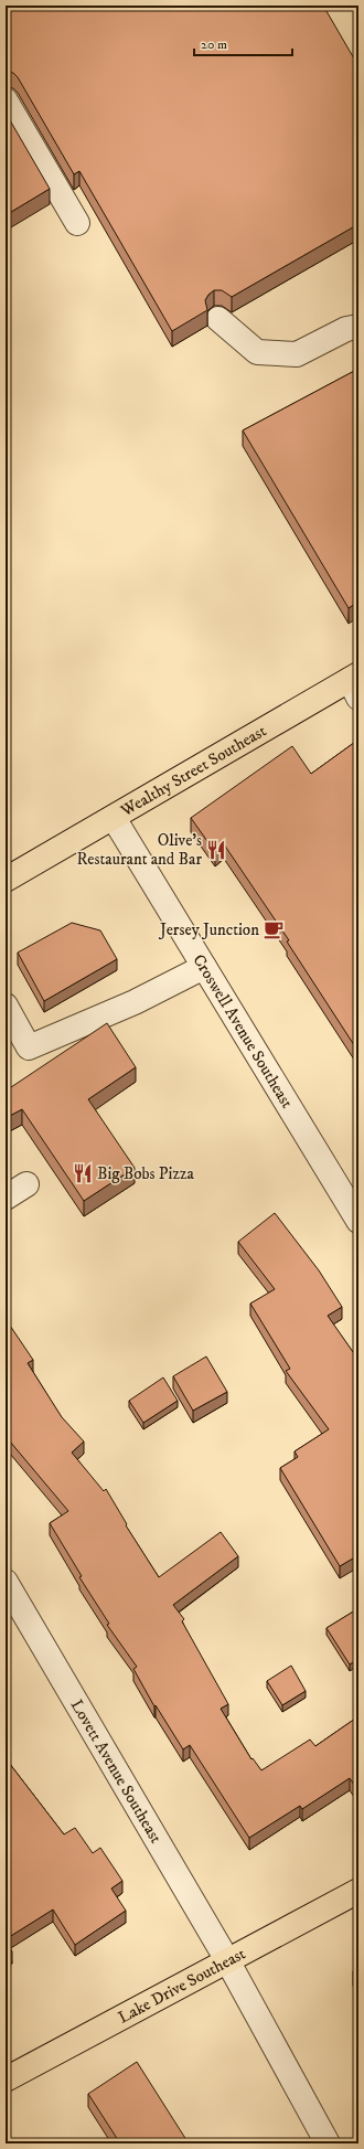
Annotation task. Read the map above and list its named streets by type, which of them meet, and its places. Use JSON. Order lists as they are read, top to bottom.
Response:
{
  "streets": {
    "main road": ["Wealthy Street Southeast", "Lake Drive Southeast"],
    "street": ["Croswell Avenue Southeast", "Lovett Avenue Southeast"]
  },
  "crossings": [
    ["Wealthy Street Southeast", "Croswell Avenue Southeast"],
    ["Lovett Avenue Southeast", "Lake Drive Southeast"]
  ],
  "places": {
    "restaurant": ["Olive’s Restaurant and Bar", "Big Bobs Pizza"],
    "cafe": ["Jersey Junction"]
  },
  "scale_bar": "20 m"
}
